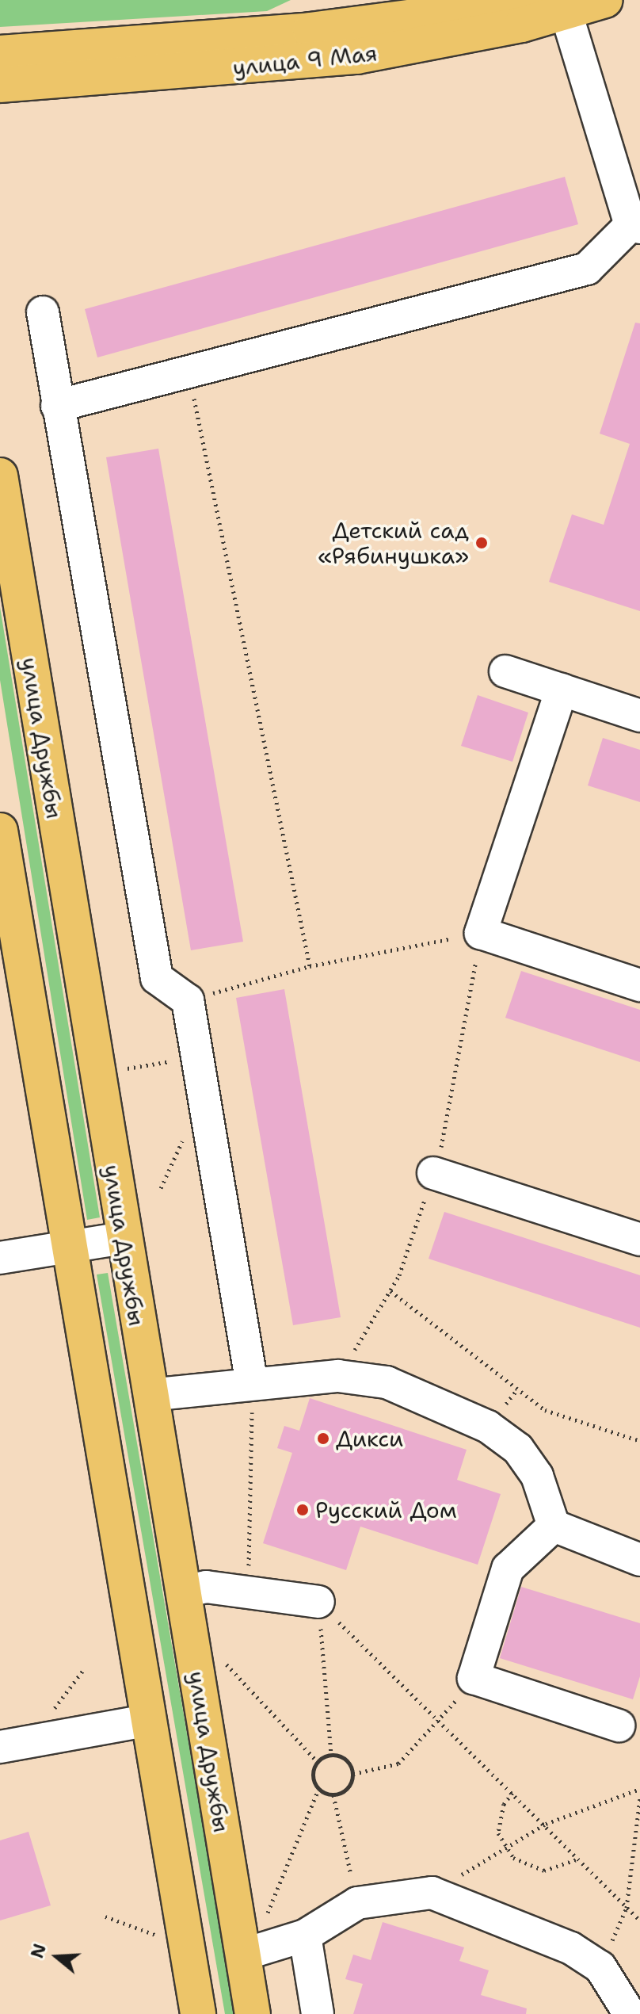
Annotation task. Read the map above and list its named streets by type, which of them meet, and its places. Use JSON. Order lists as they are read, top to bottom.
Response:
{
  "streets": {
    "main road": ["улица 9 Мая", "улица Дружбы"]
  },
  "places": ["Детский сад «Рябинушка»", "Дикси", "Русский Дом"],
  "north": "left"
}
